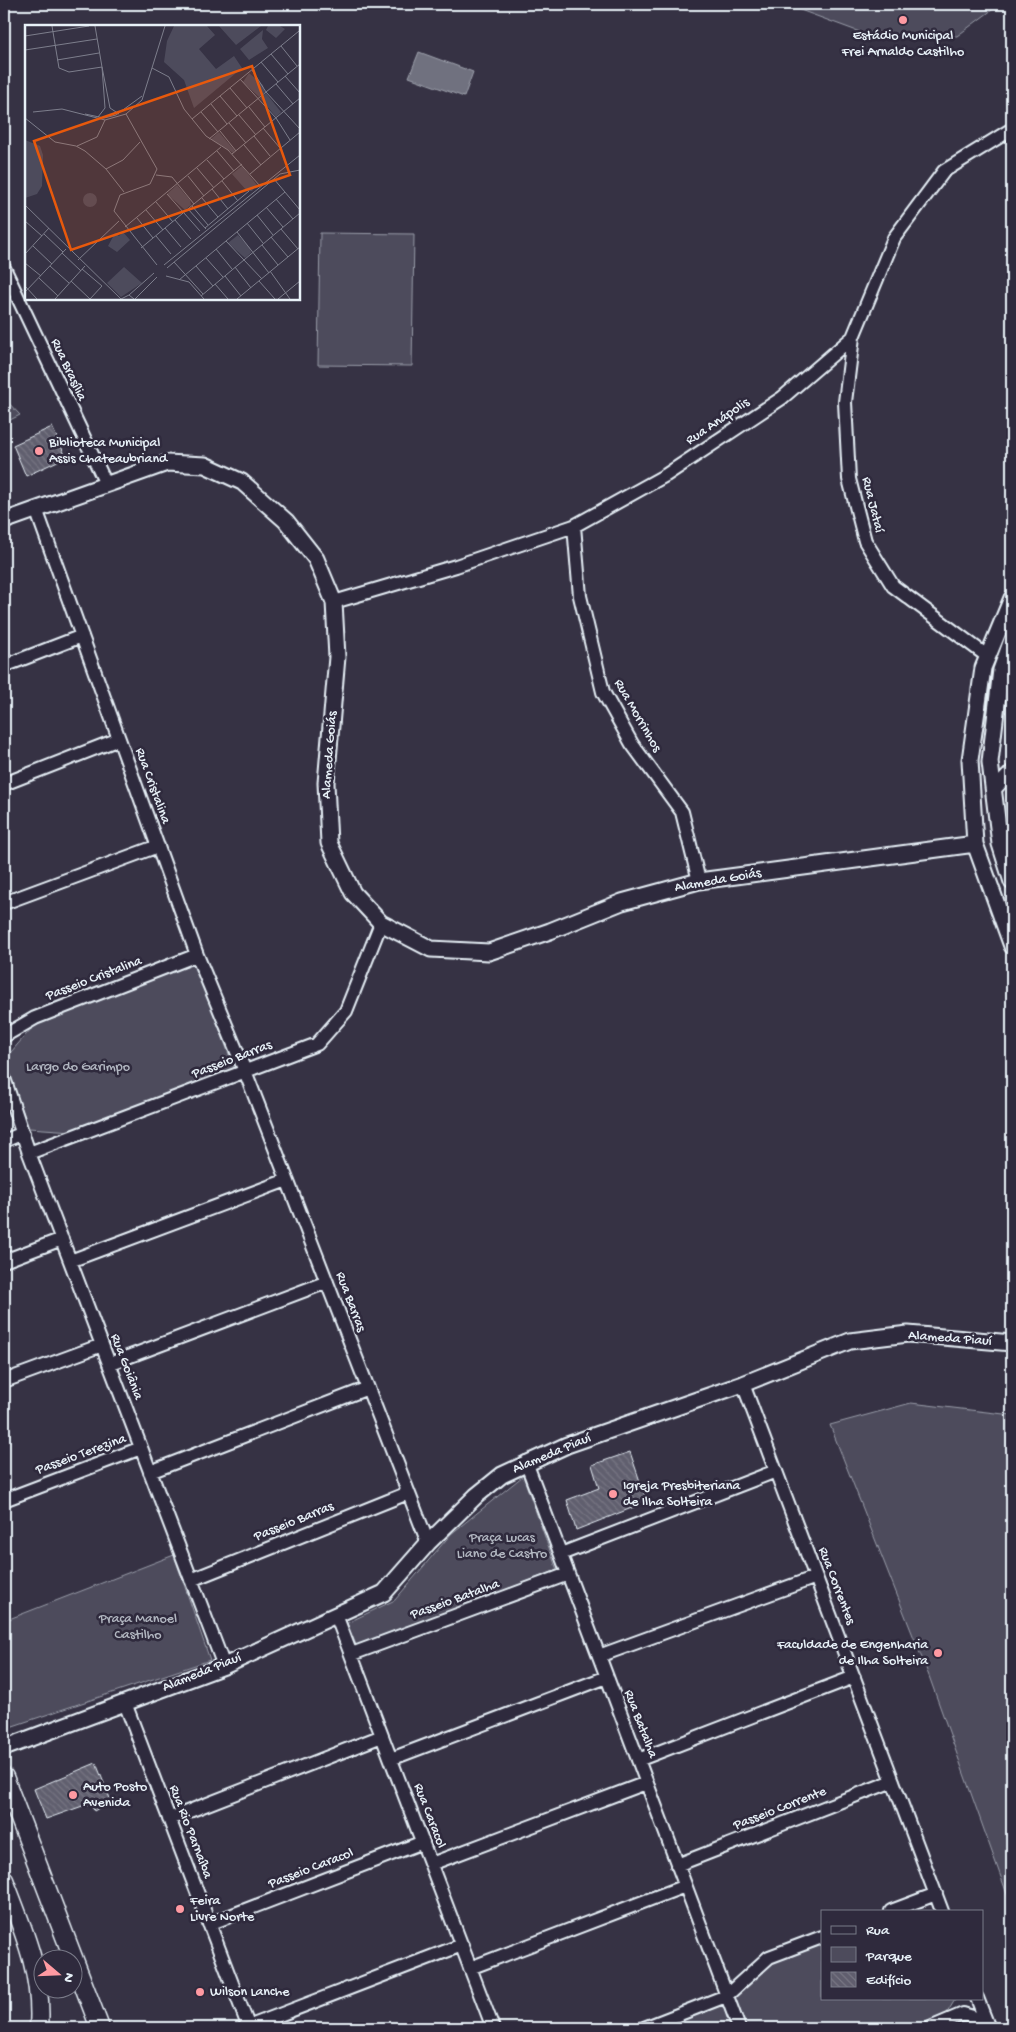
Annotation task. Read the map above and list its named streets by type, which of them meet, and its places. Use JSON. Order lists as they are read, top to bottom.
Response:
{
  "streets": {
    "street": [
      "Rua Brasília",
      "Rua Anápolis",
      "Rua Jataí",
      "Rua Morrinhos",
      "Alameda Goiás",
      "Rua Cristalina",
      "Passeio Cristalina",
      "Passeio Barras",
      "Rua Barras",
      "Alameda Piauí",
      "Rua Goiânia",
      "Passeio Terezina",
      "Rua Correntes",
      "Passeio Batalha",
      "Rua Batalha",
      "Passeio Corrente",
      "Rua Caracol",
      "Rua Rio Parnaíba",
      "Passeio Caracol"
    ]
  },
  "crossings": [
    ["Rua Brasília", "Alameda Goiás"],
    ["Rua Anápolis", "Rua Jataí"],
    ["Rua Anápolis", "Rua Morrinhos"],
    ["Rua Anápolis", "Alameda Goiás"],
    ["Rua Morrinhos", "Alameda Goiás"],
    ["Alameda Goiás", "Rua Cristalina"],
    ["Alameda Goiás", "Passeio Barras"],
    ["Rua Cristalina", "Passeio Cristalina"],
    ["Rua Cristalina", "Passeio Barras"],
    ["Rua Cristalina", "Rua Barras"],
    ["Passeio Barras", "Rua Barras"],
    ["Passeio Barras", "Rua Goiânia"],
    ["Rua Barras", "Alameda Piauí"],
    ["Alameda Piauí", "Rua Goiânia"],
    ["Alameda Piauí", "Rua Correntes"],
    ["Alameda Piauí", "Rua Batalha"],
    ["Alameda Piauí", "Rua Caracol"],
    ["Alameda Piauí", "Rua Rio Parnaíba"],
    ["Rua Goiânia", "Passeio Terezina"],
    ["Rua Correntes", "Passeio Corrente"],
    ["Passeio Batalha", "Rua Batalha"],
    ["Passeio Batalha", "Rua Caracol"],
    ["Rua Batalha", "Passeio Corrente"],
    ["Rua Caracol", "Passeio Caracol"],
    ["Rua Rio Parnaíba", "Passeio Caracol"]
  ],
  "parks": ["Largo do Garimpo", "Praça Lucas Liano de Castro", "Praça Manoel Castilho"],
  "places": [
    "Estádio Municipal Frei Arnaldo Castilho",
    "Biblioteca Municipal Assis Chateaubriand",
    "Igreja Presbiteriana de Ilha Solteira",
    "Faculdade de Engenharia de Ilha Solteira",
    "Auto Posto Avenida",
    "Feira Livre Norte",
    "Wilson Lanche"
  ],
  "legend": ["Rua", "Parque", "Edifício"],
  "north": "right"
}
